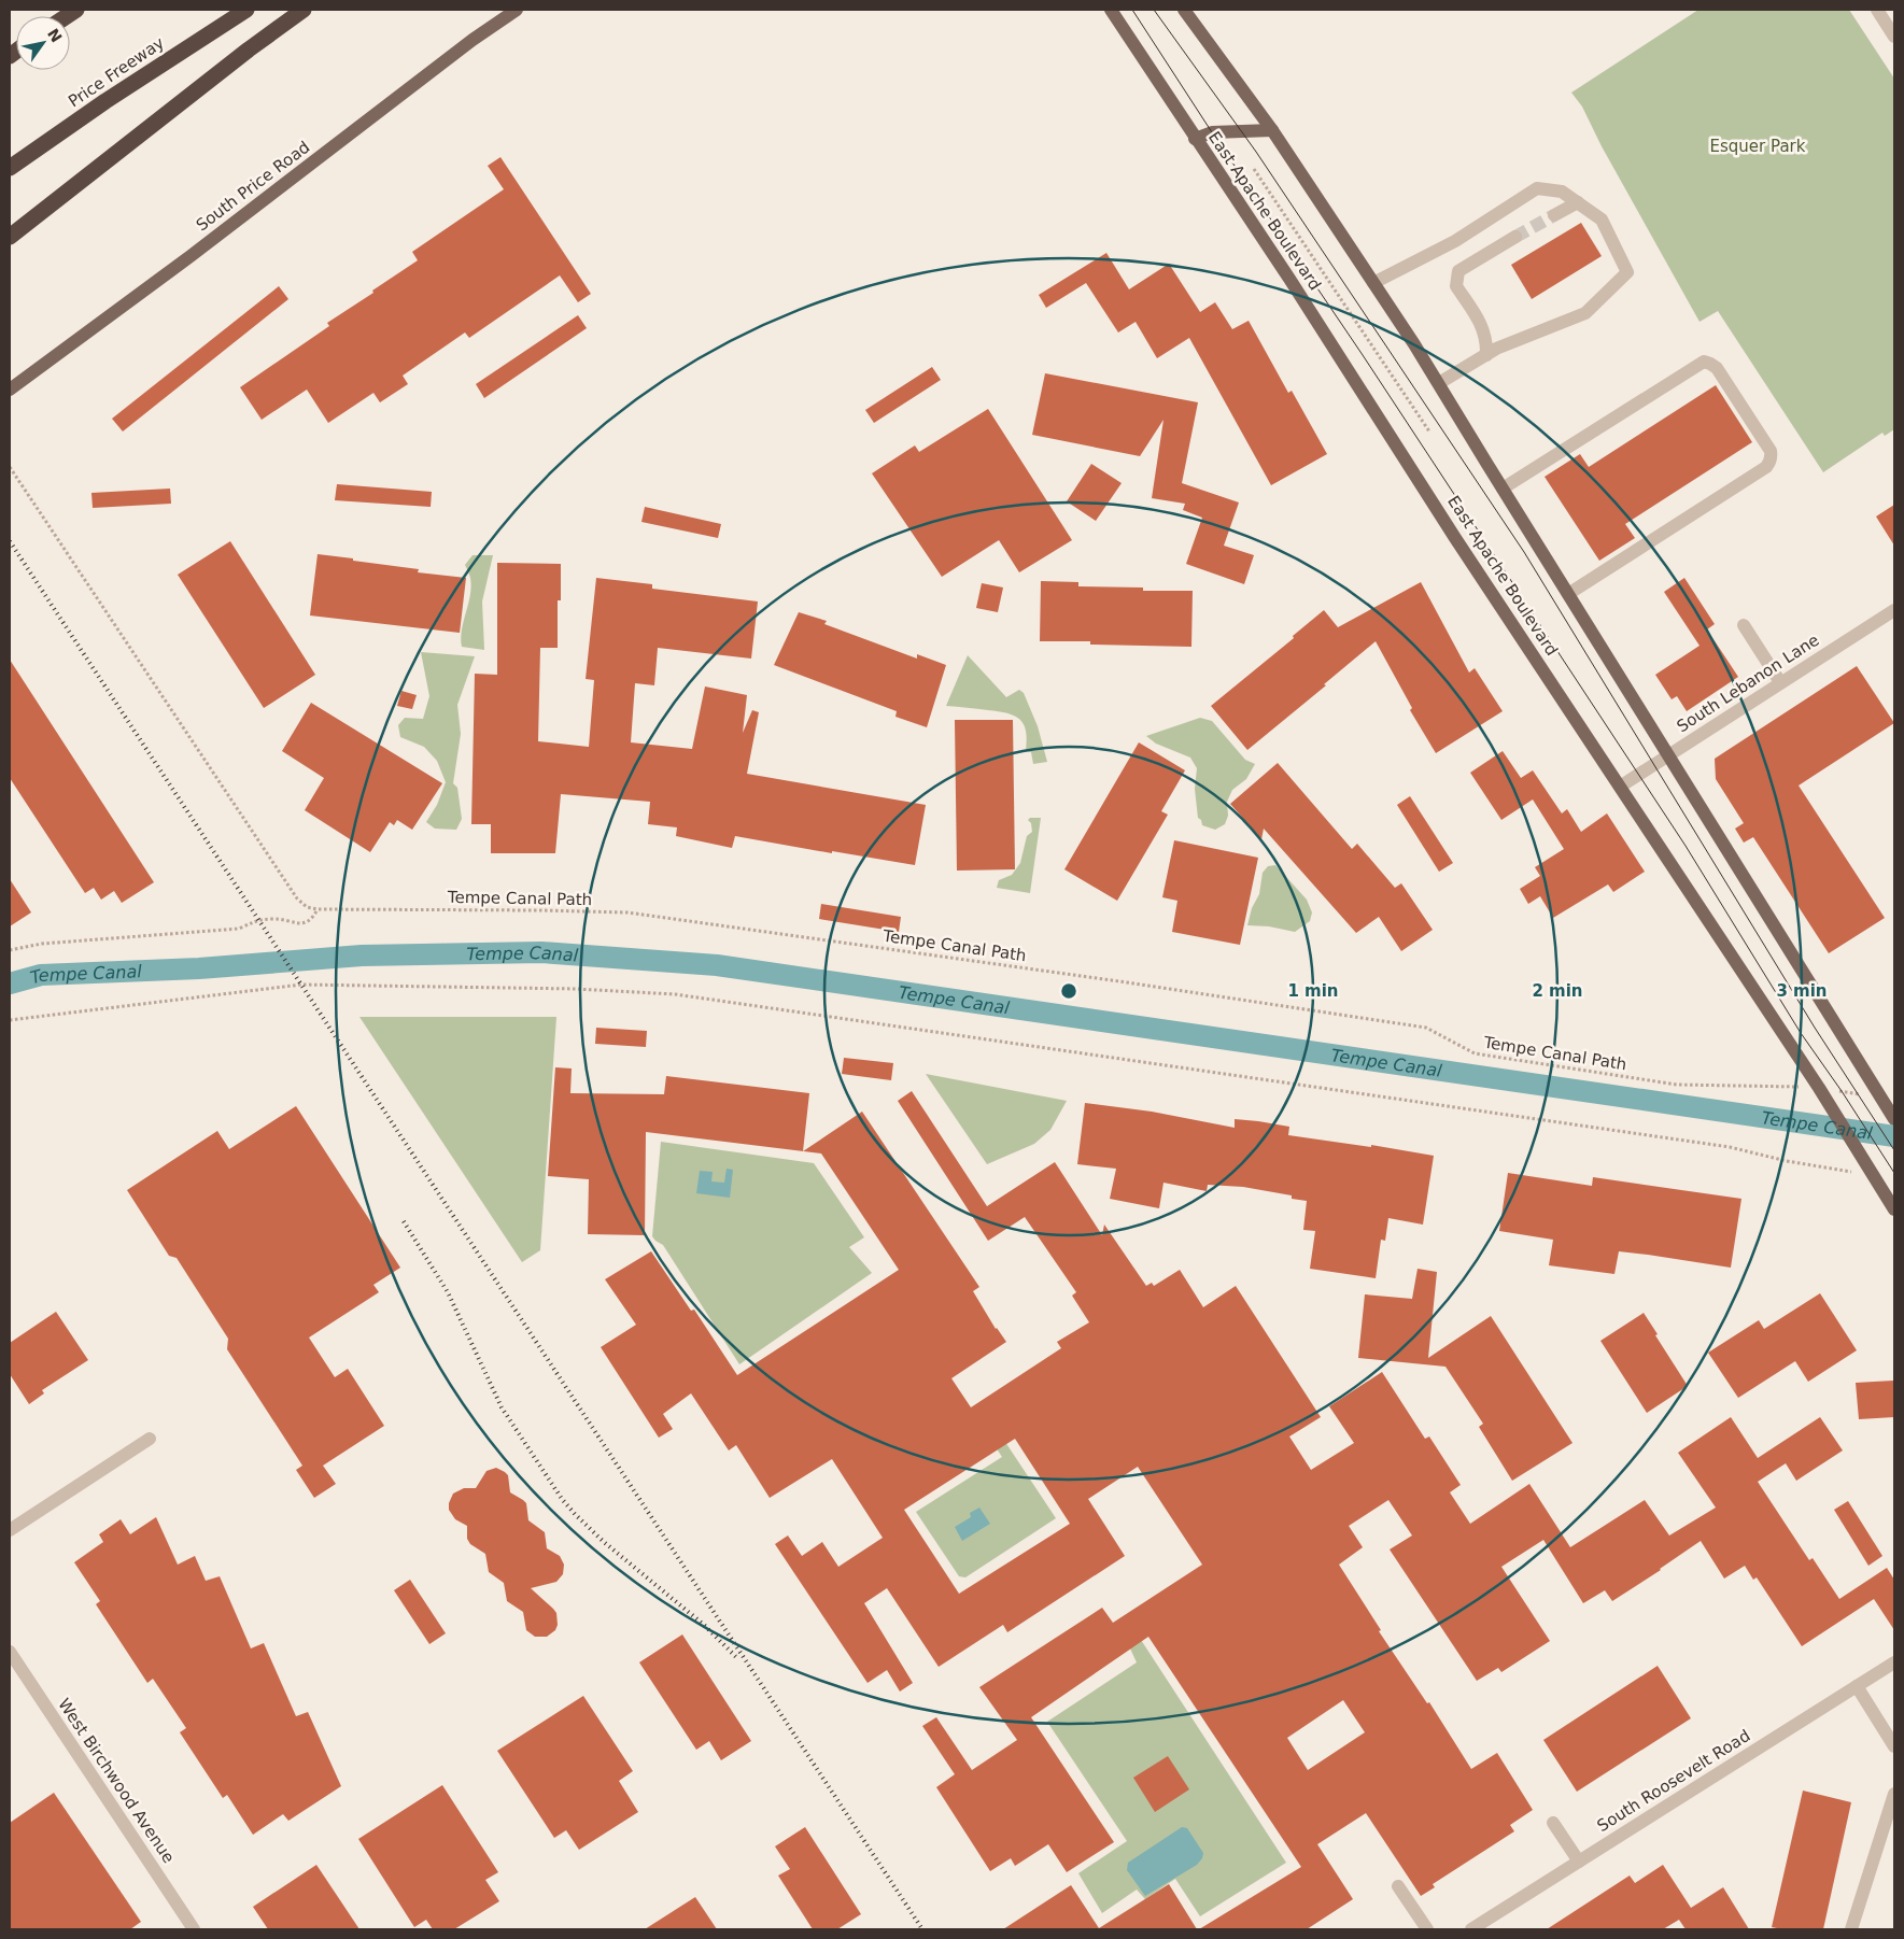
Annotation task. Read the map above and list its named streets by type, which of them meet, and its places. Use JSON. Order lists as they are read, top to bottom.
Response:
{
  "streets": {
    "highway": ["Price Freeway"],
    "main road": ["South Price Road", "East Apache Boulevard"],
    "street": ["South Lebanon Lane", "West Birchwood Avenue", "South Roosevelt Road"],
    "path": ["Tempe Canal Path"]
  },
  "crossings": [
    ["East Apache Boulevard", "South Lebanon Lane"],
    ["East Apache Boulevard", "Tempe Canal Path"]
  ],
  "water": ["Tempe Canal"],
  "parks": ["Esquer Park"],
  "north": "top right",
  "rings": ["1 min", "2 min", "3 min"]
}
